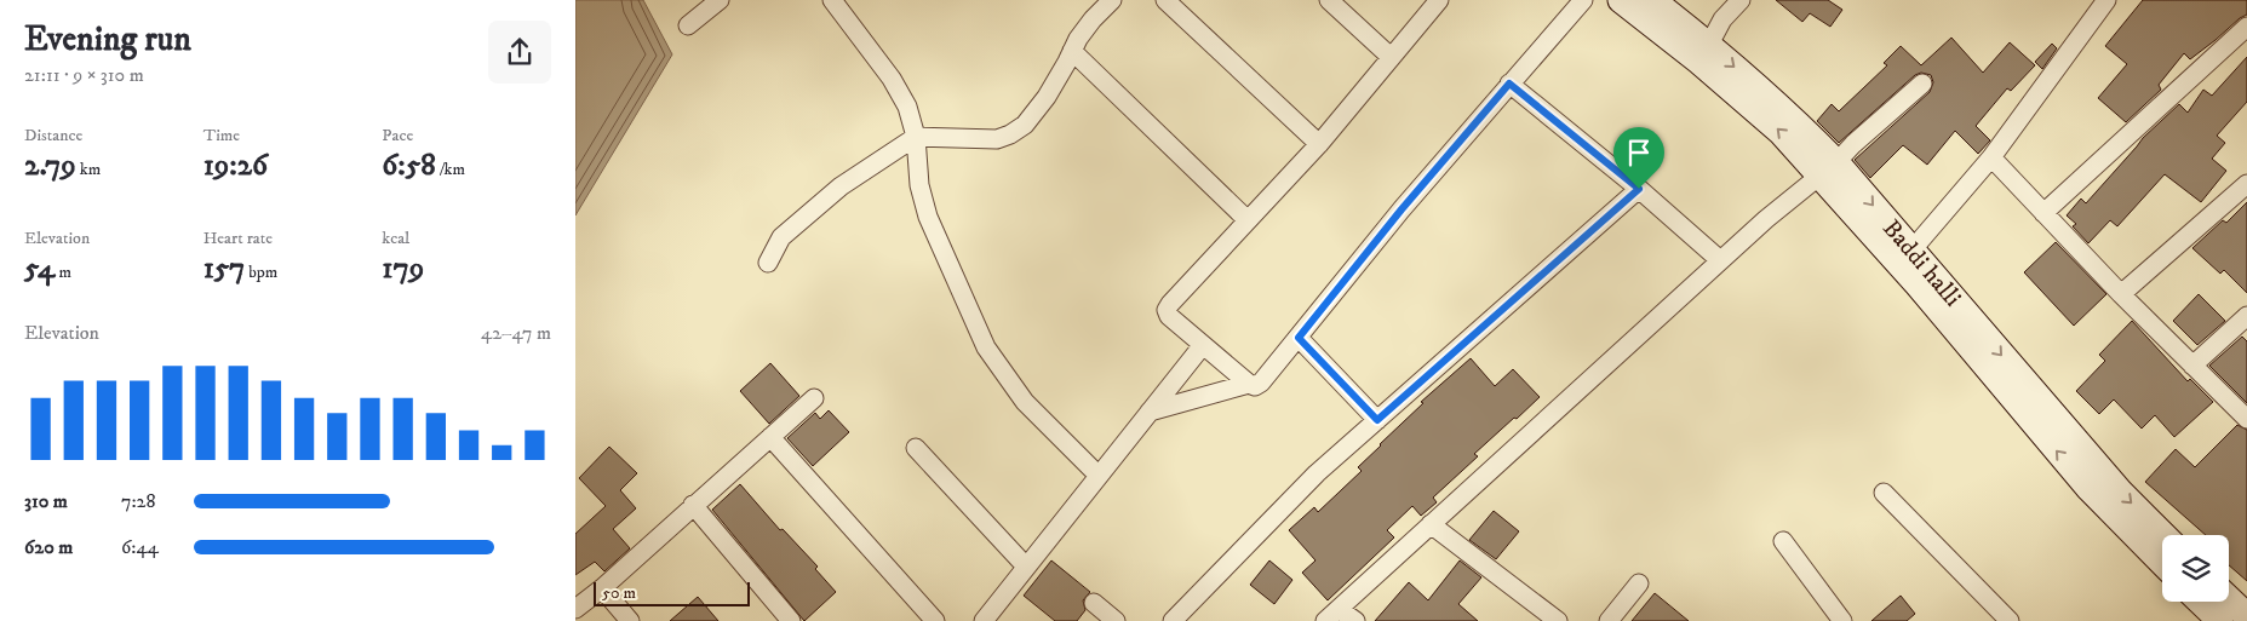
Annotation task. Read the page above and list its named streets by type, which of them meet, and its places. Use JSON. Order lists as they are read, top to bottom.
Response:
{
  "streets": {
    "street": ["Baddi halli"]
  },
  "scale_bar": "50 m",
  "page": {
    "heading": ["Evening run", "21:11 · 9 × 310 m"],
    "stats": [
      ["Distance", "2.79 km"],
      ["Time", "19:26"],
      ["Pace", "6:58 /km"],
      ["Elevation", "54 m"],
      ["Heart rate", "157 bpm"],
      ["kcal", "179"]
    ],
    "chart": ["Elevation", "42–47 m"],
    "list": [
      {
        "name": "310 m",
        "note": "7:28"
      },
      {
        "name": "620 m",
        "note": "6:44"
      }
    ],
    "scale": "50 m"
  }
}
